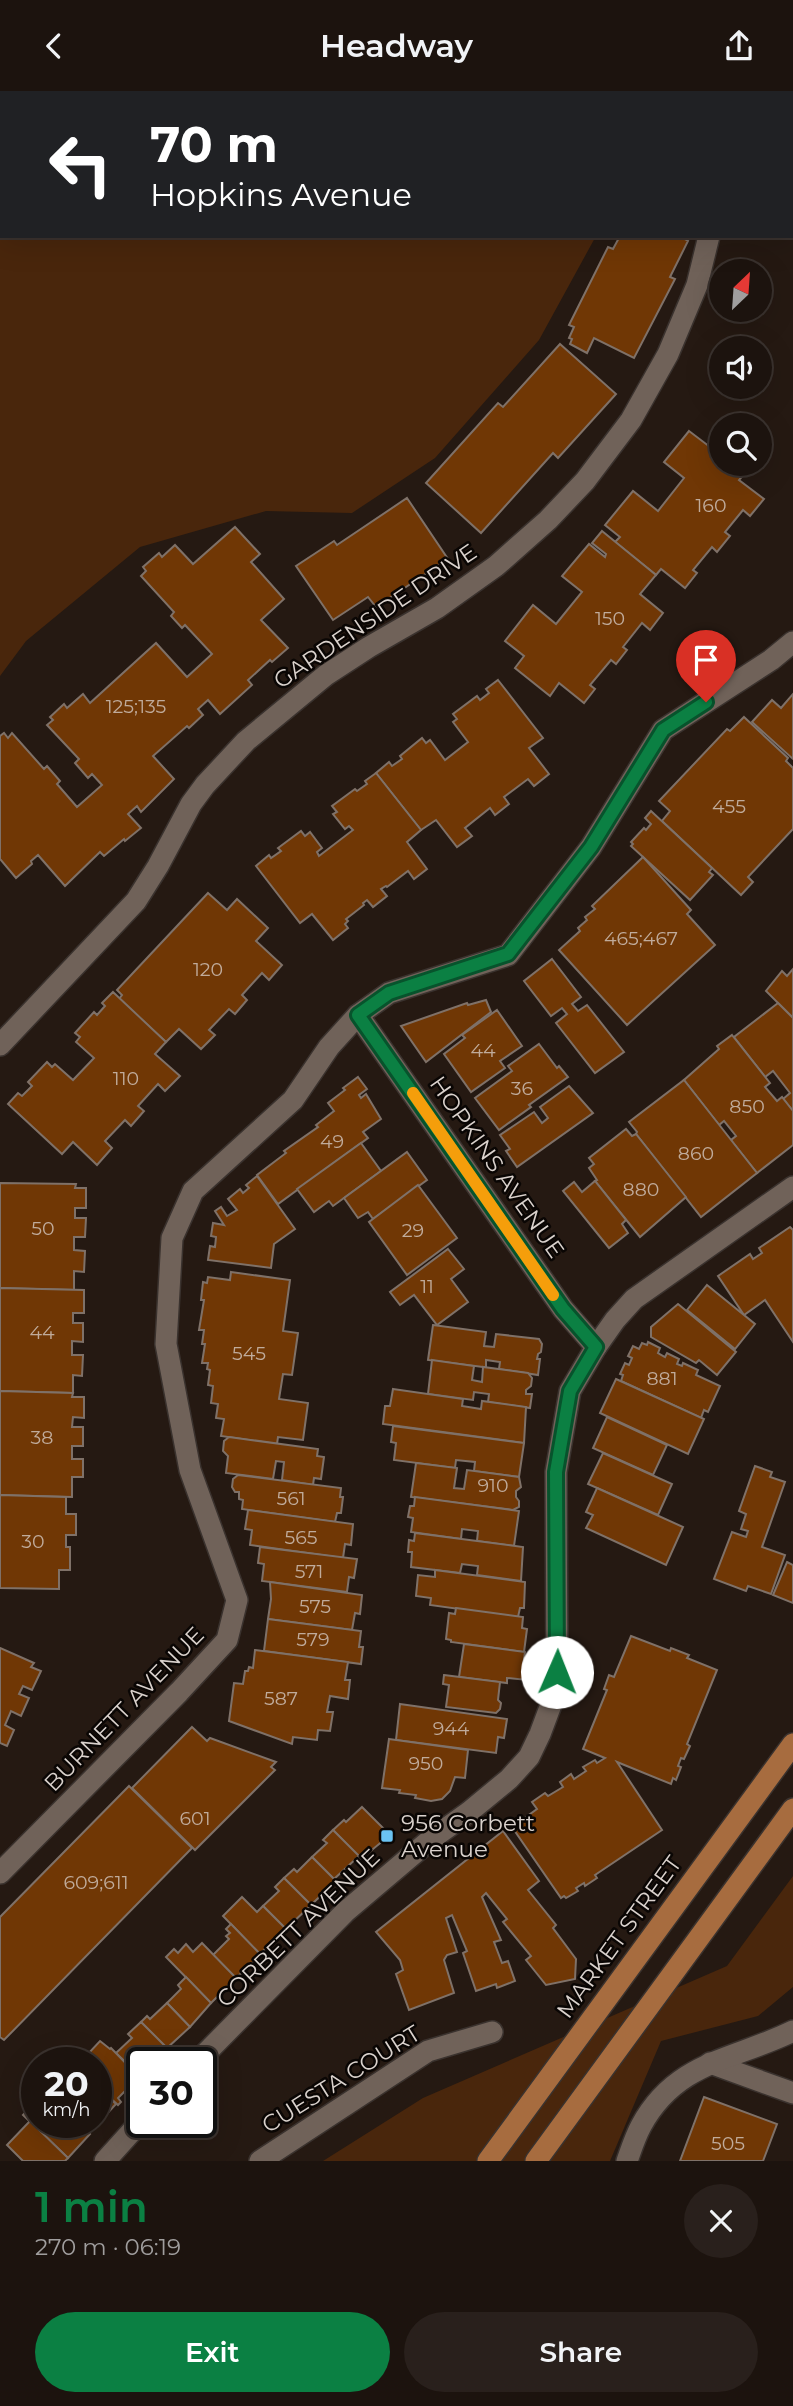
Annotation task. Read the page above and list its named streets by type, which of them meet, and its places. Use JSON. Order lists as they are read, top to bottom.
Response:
{
  "streets": {
    "main road": ["MARKET STREET"],
    "street": [
      "GARDENSIDE DRIVE",
      "HOPKINS AVENUE",
      "BURNETT AVENUE",
      "CORBETT AVENUE",
      "CUESTA COURT"
    ]
  },
  "crossings": [
    ["HOPKINS AVENUE", "BURNETT AVENUE"],
    ["HOPKINS AVENUE", "CORBETT AVENUE"]
  ],
  "places": {
    "transit": ["956 Corbett Avenue"]
  },
  "house_numbers": [
    "160",
    "150",
    "125;135",
    "455",
    "465;467",
    "120",
    "44",
    "110",
    "36",
    "850",
    "49",
    "860",
    "880",
    "50",
    "29",
    "11",
    "44",
    "545",
    "881",
    "38",
    "910",
    "561",
    "565",
    "30",
    "571",
    "575",
    "579",
    "587",
    "944",
    "950",
    "601",
    "609;611",
    "505"
  ],
  "north": "top right",
  "page": {
    "header": "Headway",
    "turn": ["70 m", "Hopkins Avenue"],
    "speed": "20 km/h",
    "limit": "30",
    "heading": ["1 min", "270 m · 06:19"],
    "buttons": ["Exit", "Share"]
  }
}
